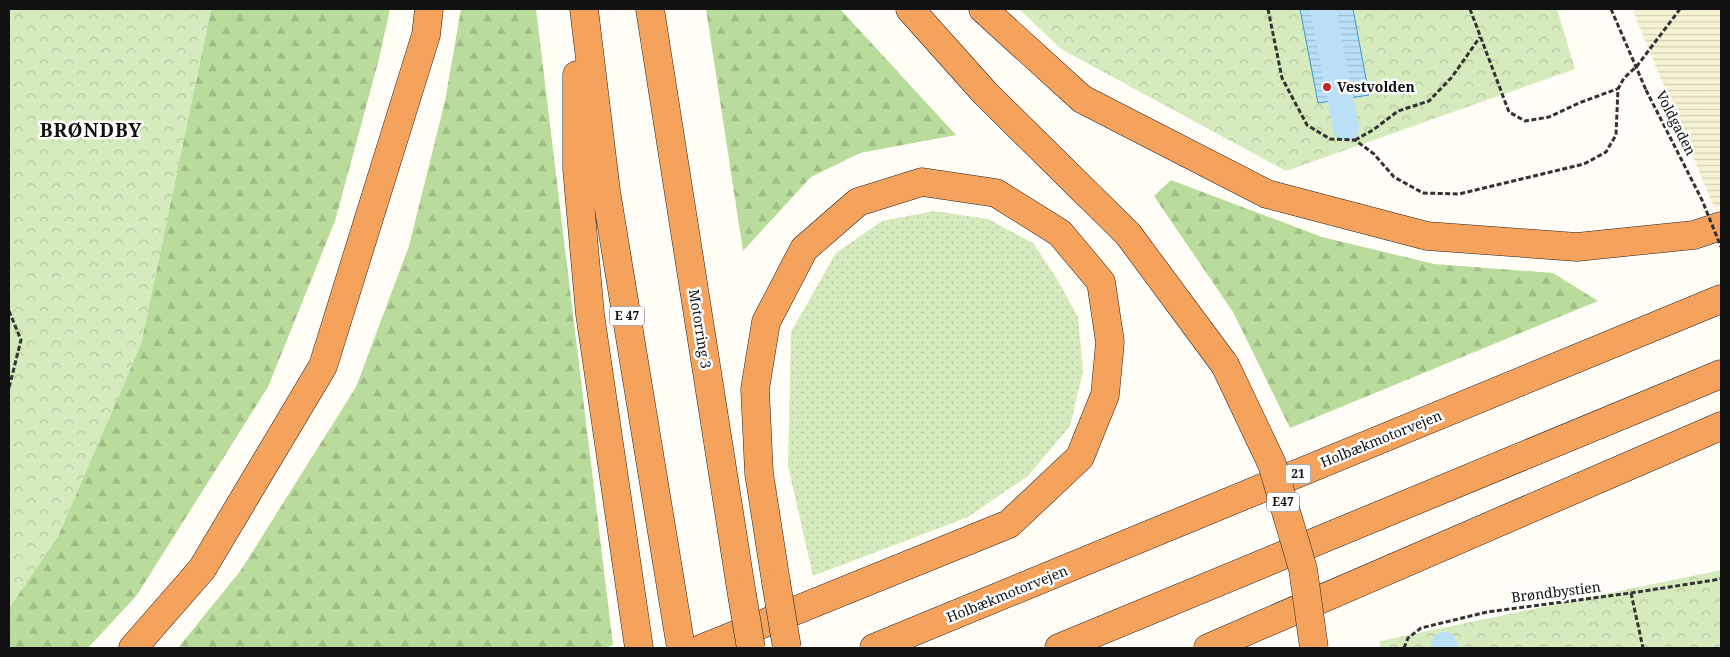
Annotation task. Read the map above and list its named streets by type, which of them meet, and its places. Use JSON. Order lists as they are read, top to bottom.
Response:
{
  "streets": {
    "highway": [
      "E 47",
      "Motorring 3",
      "Holbækmotorvejen",
      "21",
      "E47"
    ],
    "path": ["Voldgaden", "Brøndbystien"]
  },
  "districts": ["BRØNDBY"],
  "places": ["Vestvolden"]
}
